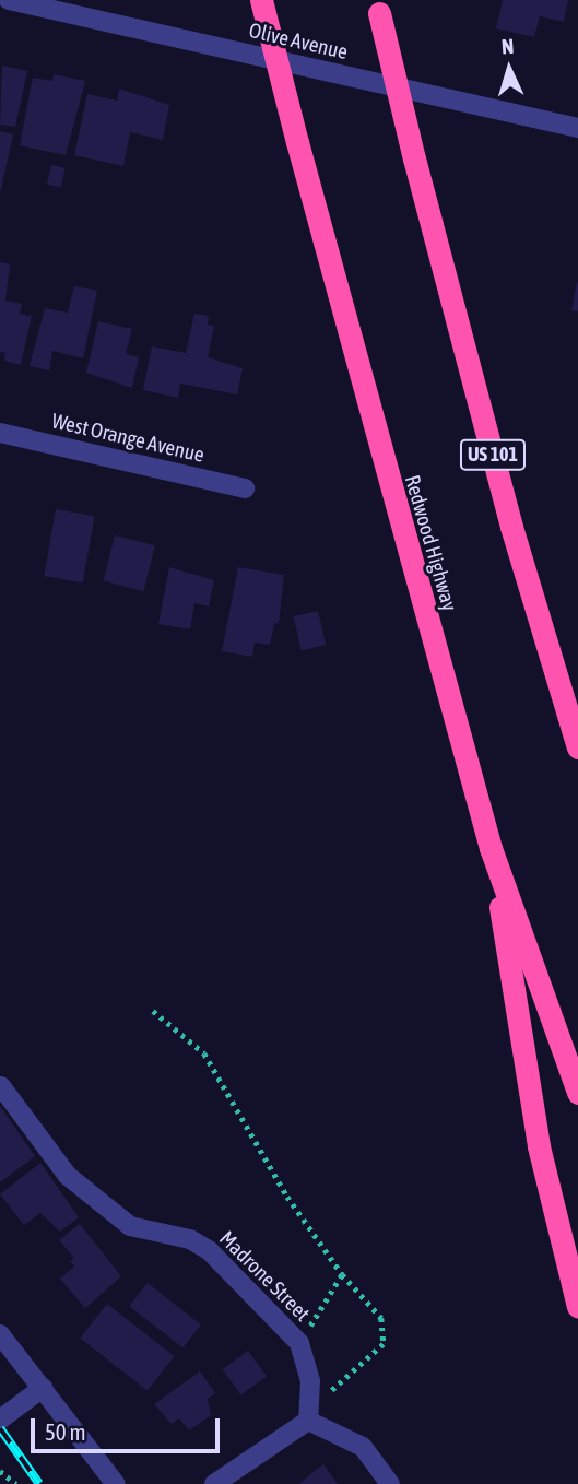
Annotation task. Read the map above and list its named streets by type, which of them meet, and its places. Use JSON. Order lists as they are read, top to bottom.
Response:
{
  "streets": {
    "highway": ["US 101", "Redwood Highway"],
    "street": ["Olive Avenue", "West Orange Avenue", "Madrone Street"]
  },
  "scale_bar": "50 m",
  "north": "top"
}
